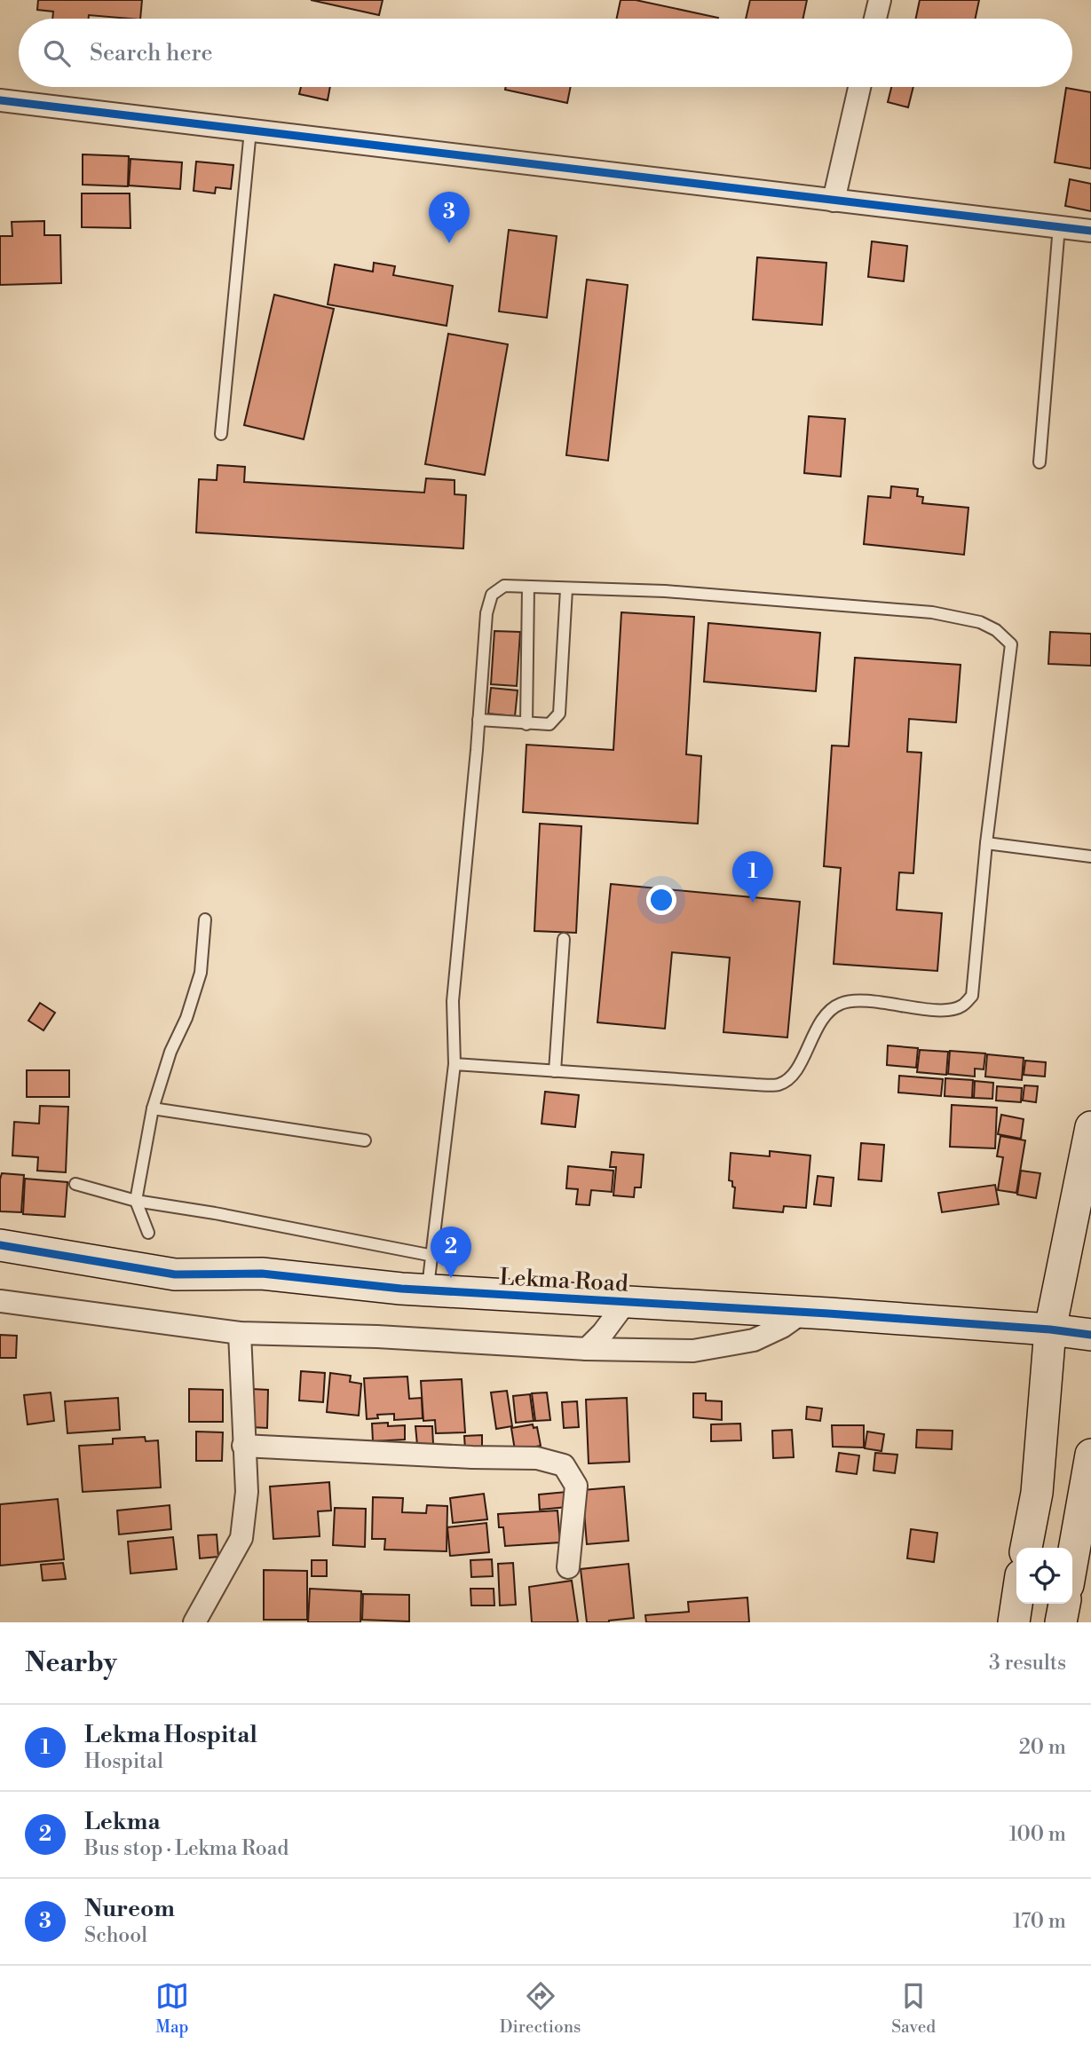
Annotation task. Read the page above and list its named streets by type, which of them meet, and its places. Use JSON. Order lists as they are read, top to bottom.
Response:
{
  "streets": {
    "street": ["Lekma Road"]
  },
  "page": {
    "search": "Search here",
    "pins": ["3", "1", "2"],
    "heading": ["Nearby", "3 results"],
    "list": [
      {
        "mark": "1",
        "name": "Lekma Hospital",
        "note": "Hospital",
        "value": "20 m"
      },
      {
        "mark": "2",
        "name": "Lekma",
        "note": "Bus stop · Lekma Road",
        "value": "100 m"
      },
      {
        "mark": "3",
        "name": "Nureom",
        "note": "School",
        "value": "170 m"
      }
    ],
    "nav": ["Map", "Directions", "Saved"]
  }
}
